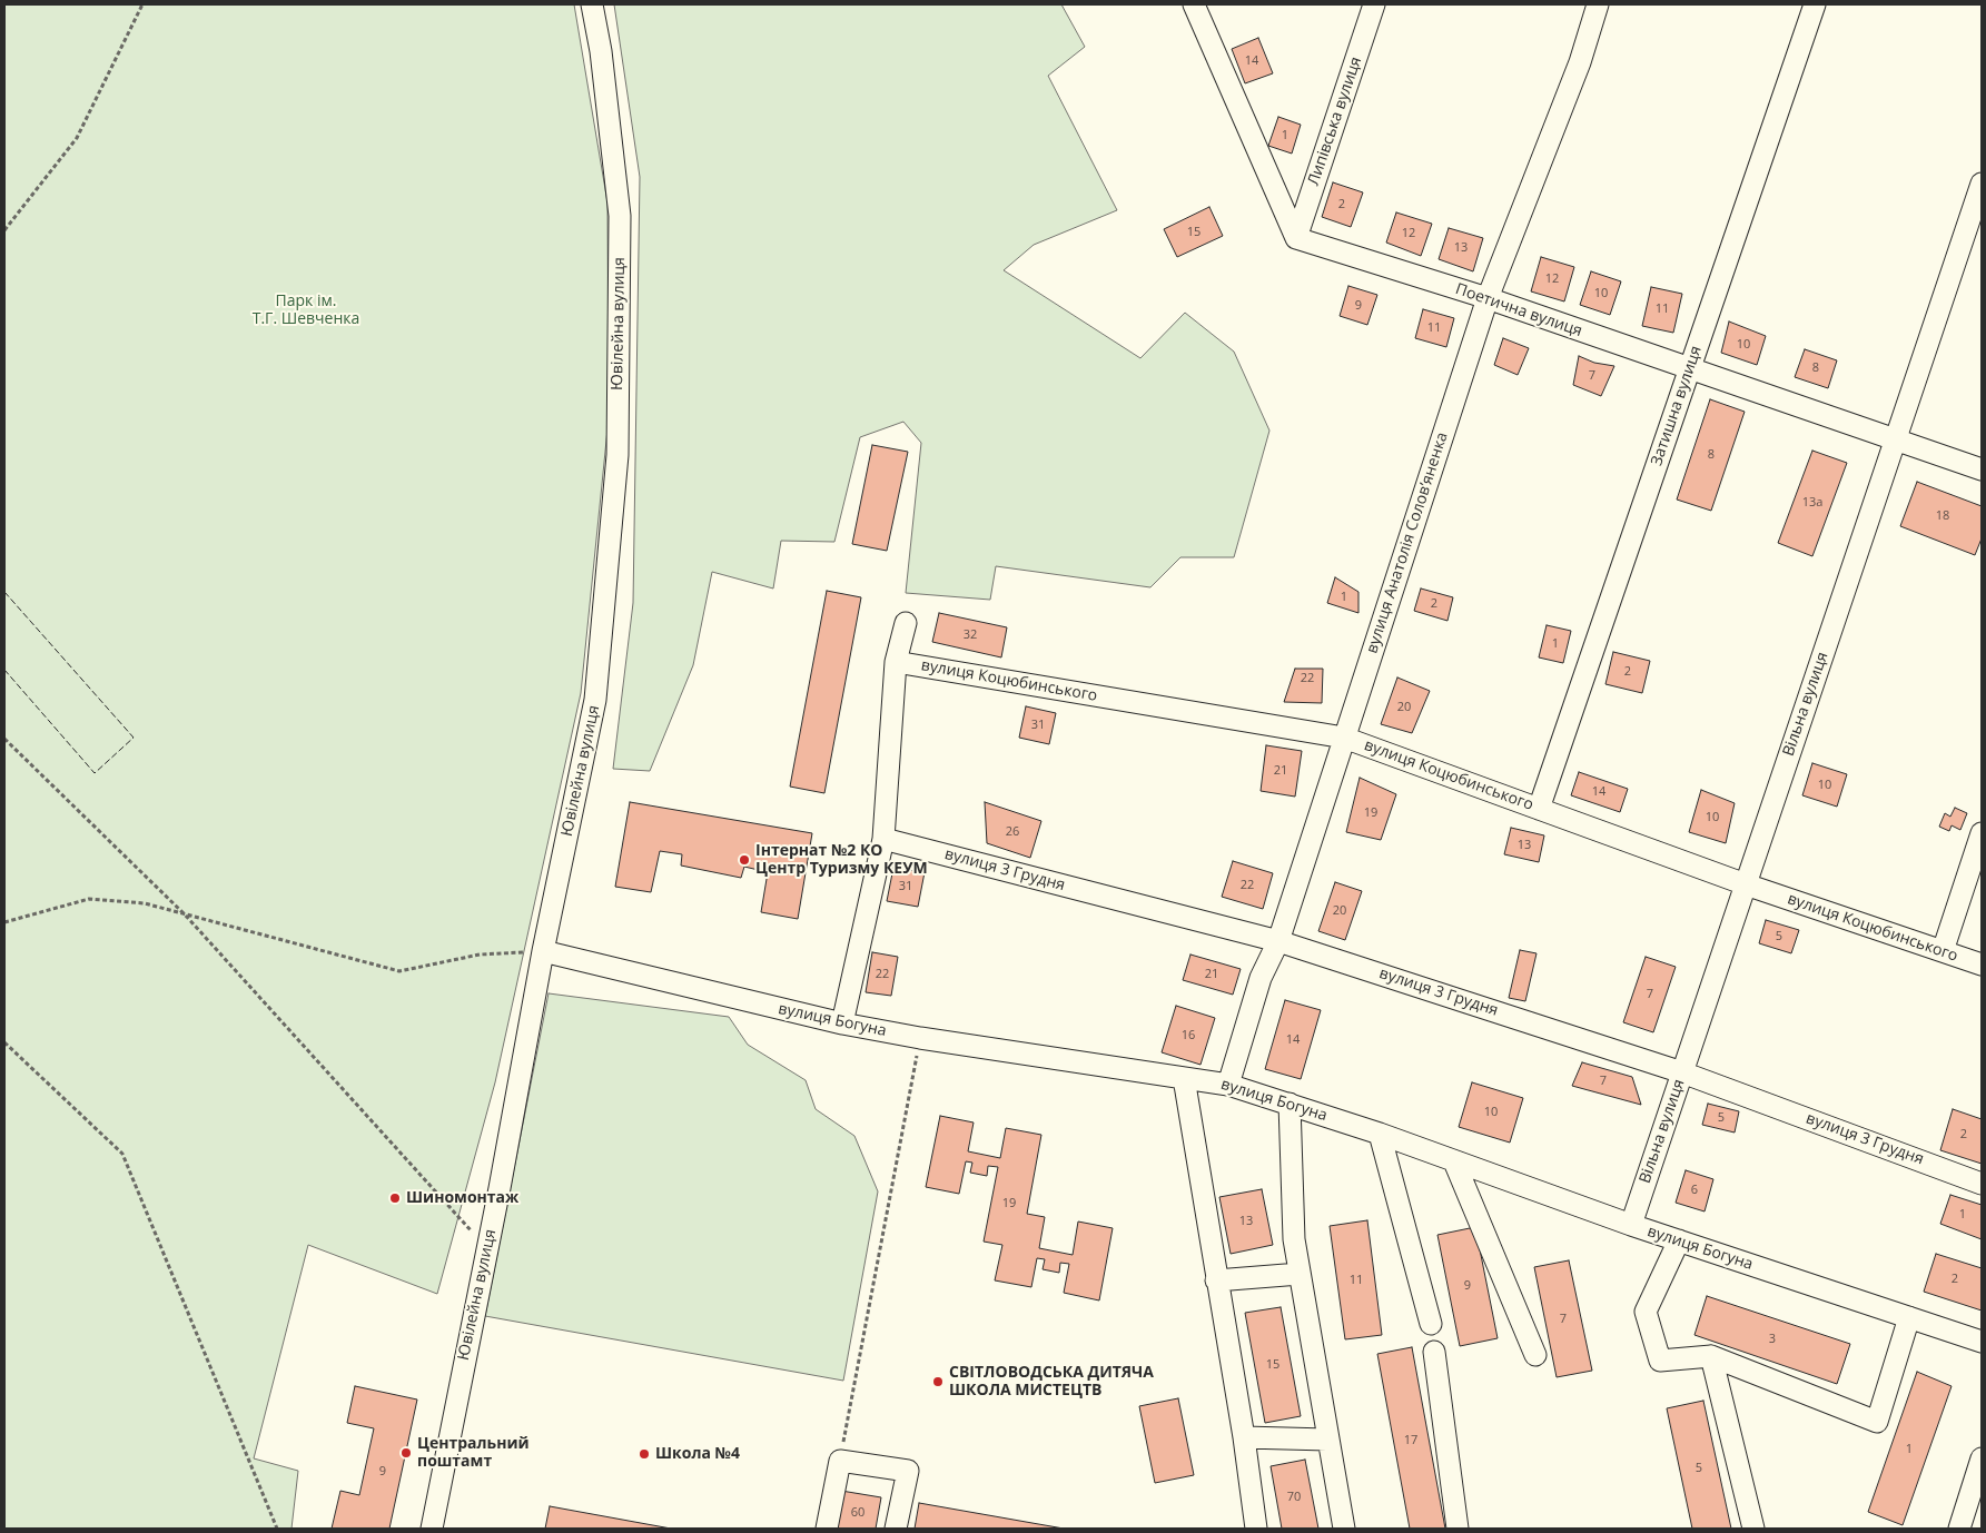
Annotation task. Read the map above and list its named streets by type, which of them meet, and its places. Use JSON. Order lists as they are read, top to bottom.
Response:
{
  "streets": {
    "street": [
      "Липівська вулиця",
      "Поетична вулиця",
      "Ювілейна вулиця",
      "Затишна вулиця",
      "вулиця Анатолія Соловʼяненка",
      "вулиця Коцюбинського",
      "Вільна вулиця",
      "вулиця 3 Грудня",
      "вулиця Богуна"
    ]
  },
  "crossings": [
    ["Липівська вулиця", "Поетична вулиця"],
    ["Поетична вулиця", "Затишна вулиця"],
    ["Поетична вулиця", "вулиця Анатолія Соловʼяненка"],
    ["Поетична вулиця", "Вільна вулиця"],
    ["Ювілейна вулиця", "вулиця Богуна"],
    ["Затишна вулиця", "вулиця Коцюбинського"],
    ["вулиця Анатолія Соловʼяненка", "вулиця Коцюбинського"],
    ["вулиця Анатолія Соловʼяненка", "вулиця 3 Грудня"],
    ["вулиця Анатолія Соловʼяненка", "вулиця Богуна"],
    ["вулиця Коцюбинського", "Вільна вулиця"],
    ["Вільна вулиця", "вулиця 3 Грудня"],
    ["Вільна вулиця", "вулиця Богуна"]
  ],
  "parks": ["Парк ім. Т.Г. Шевченка"],
  "places": [
    "Інтернат №2 КО Центр Туризму КЕУМ",
    "Шиномонтаж",
    "СВІТЛОВОДСЬКА ДИТЯЧА ШКОЛА МИСТЕЦТВ",
    "Центральний поштамт",
    "Школа №4"
  ],
  "house_numbers": [
    "14",
    "1",
    "2",
    "15",
    "12",
    "13",
    "12",
    "10",
    "9",
    "11",
    "11",
    "10",
    "8",
    "7",
    "8",
    "13а",
    "18",
    "1",
    "2",
    "32",
    "1",
    "2",
    "22",
    "20",
    "31",
    "21",
    "10",
    "14",
    "19",
    "10",
    "26",
    "13",
    "22",
    "31",
    "20",
    "5",
    "22",
    "21",
    "7",
    "16",
    "14",
    "7",
    "10",
    "5",
    "2",
    "6",
    "19",
    "1",
    "13",
    "2",
    "11",
    "9",
    "7",
    "3",
    "15",
    "17",
    "1",
    "5",
    "9",
    "70",
    "60"
  ]
}
